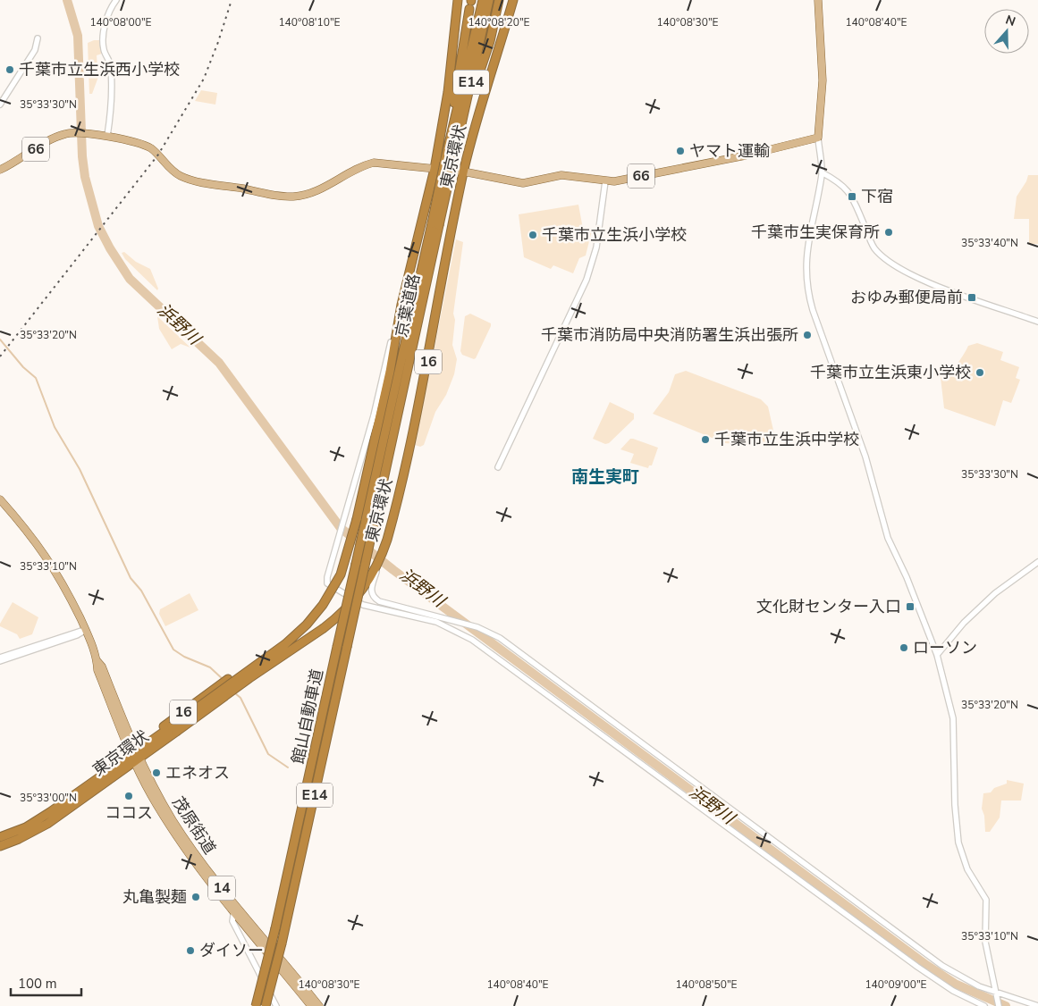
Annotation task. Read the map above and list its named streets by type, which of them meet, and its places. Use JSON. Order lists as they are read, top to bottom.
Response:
{
  "streets": {
    "highway": [
      "E14",
      "東京環状",
      "京葉道路",
      "16",
      "館山自動車道"
    ],
    "main road": ["66", "茂原街道", "14"]
  },
  "crossings": [
    ["66", "東京環状"],
    ["東京環状", "16"],
    ["東京環状", "茂原街道"],
    ["京葉道路", "館山自動車道"],
    ["16", "茂原街道"]
  ],
  "districts": ["南生実町"],
  "water": ["浜野川"],
  "places": {
    "other": [
      "千葉市立生浜西小学校",
      "ヤマト運輸",
      "千葉市生実保育所",
      "千葉市立生浜小学校",
      "千葉市消防局中央消防署生浜出張所",
      "千葉市立生浜東小学校",
      "千葉市立生浜中学校",
      "ローソン",
      "エネオス",
      "ココス",
      "丸亀製麺",
      "ダイソー"
    ],
    "transit": ["下宿", "おゆみ郵便局前", "文化財センター入口"]
  },
  "scale_bar": "100 m",
  "north": "top",
  "coordinates": [
    "140°08'00\"E",
    "140°08'10\"E",
    "140°08'20\"E",
    "140°08'30\"E",
    "140°08'40\"E",
    "35°33'30\"N",
    "35°33'40\"N",
    "35°33'20\"N",
    "35°33'10\"N",
    "35°33'00\"N",
    "140°08'50\"E",
    "140°09'00\"E"
  ]
}
